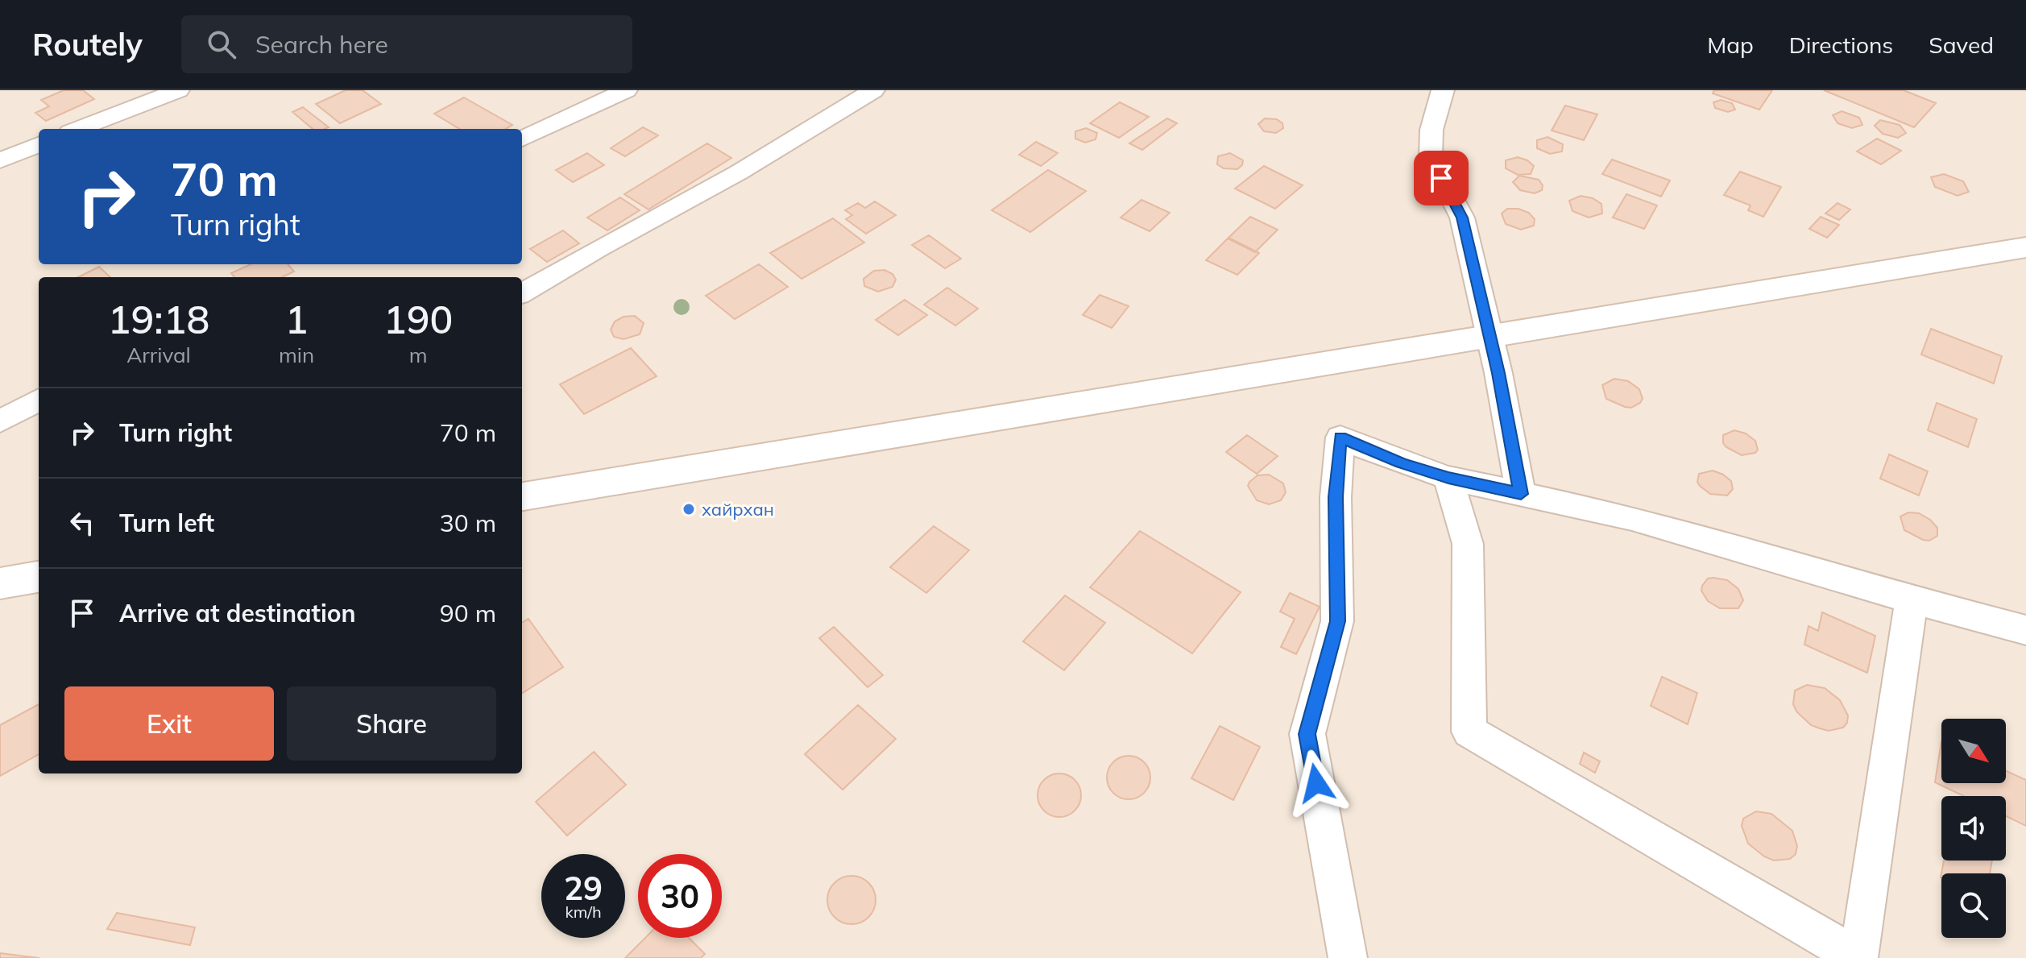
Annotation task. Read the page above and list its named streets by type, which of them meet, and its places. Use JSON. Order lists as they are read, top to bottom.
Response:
{
  "places": ["хайрхан"],
  "north": "bottom right",
  "page": {
    "header": "Routely",
    "search": "Search here",
    "nav": ["Map", "Directions", "Saved"],
    "turn": ["70 m", "Turn right"],
    "eta": [
      "19:18",
      "Arrival",
      "1",
      "min",
      "190",
      "m"
    ],
    "list": [
      {
        "name": "Turn right",
        "value": "70 m"
      },
      {
        "name": "Turn left",
        "value": "30 m"
      },
      {
        "name": "Arrive at destination",
        "value": "90 m"
      }
    ],
    "buttons": ["Exit", "Share"],
    "speed": "29 km/h",
    "limit": "30"
  }
}
